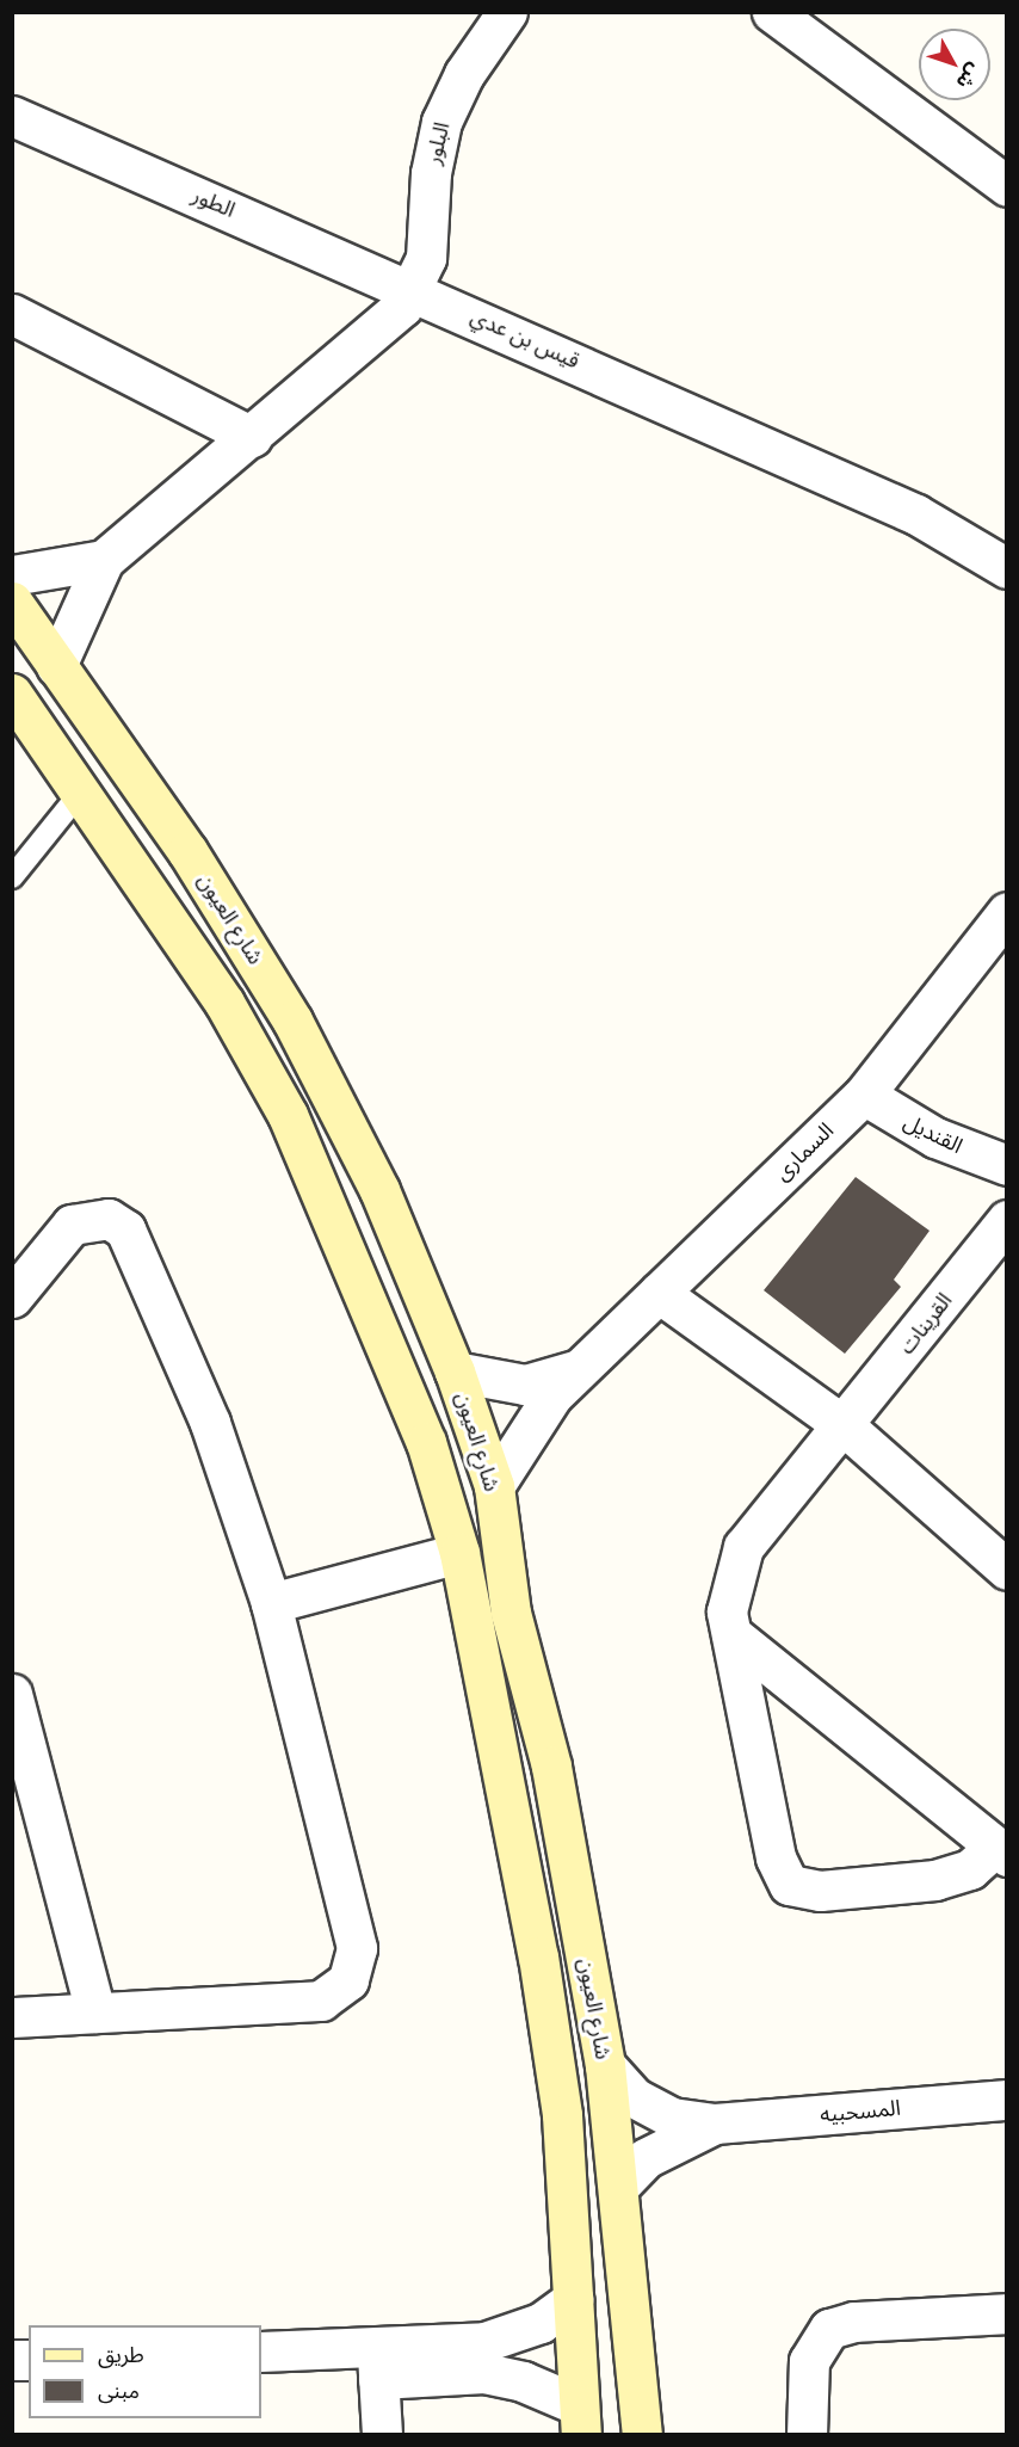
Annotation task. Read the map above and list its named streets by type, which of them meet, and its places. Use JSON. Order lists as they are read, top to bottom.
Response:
{
  "streets": {
    "street": [
      "البلور",
      "الطور",
      "قيس بن عدي",
      "شارع العيون",
      "القنديل",
      "السمارى",
      "القرينات",
      "المسحبيه"
    ]
  },
  "crossings": [
    ["البلور", "الطور"],
    ["البلور", "قيس بن عدي"],
    ["الطور", "قيس بن عدي"],
    ["شارع العيون", "السمارى"],
    ["شارع العيون", "المسحبيه"],
    ["القنديل", "السمارى"]
  ],
  "legend": ["طريق", "مبنى"],
  "north": "bottom right"
}
